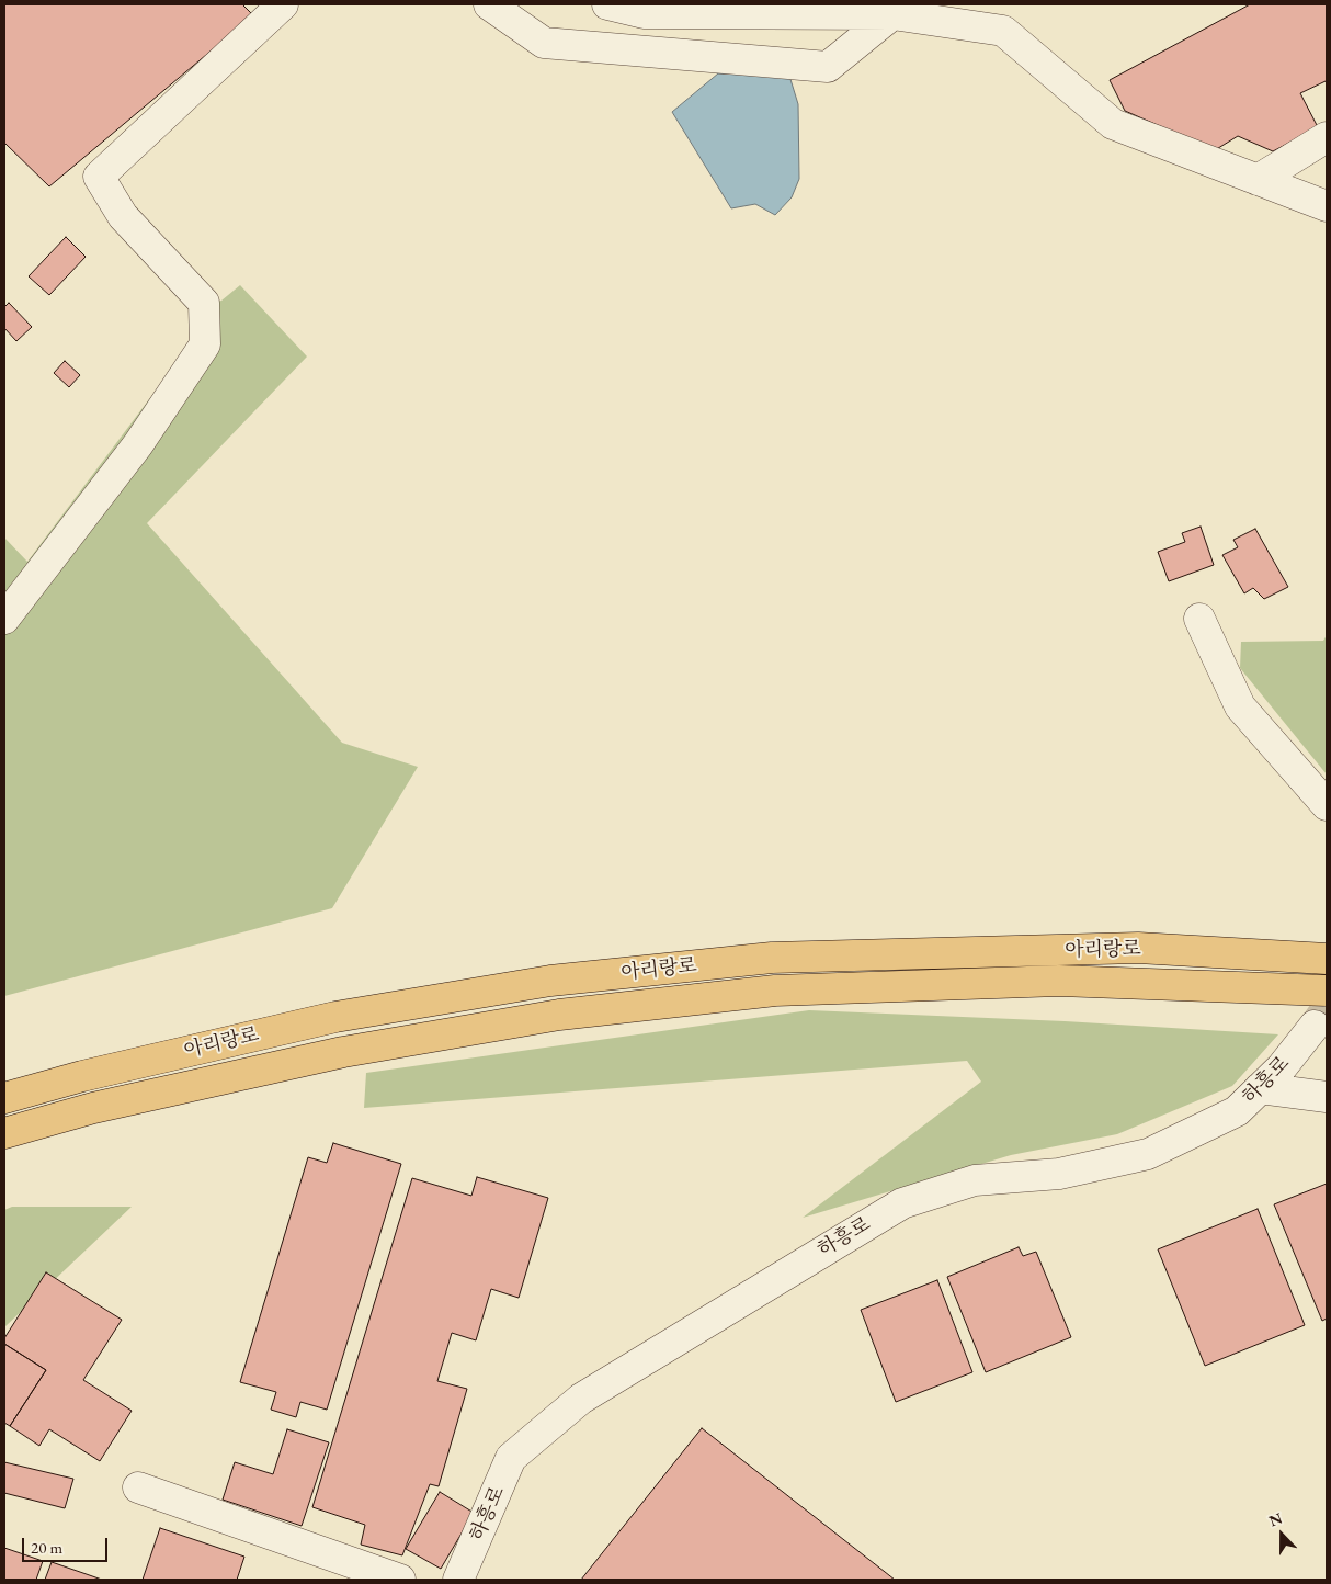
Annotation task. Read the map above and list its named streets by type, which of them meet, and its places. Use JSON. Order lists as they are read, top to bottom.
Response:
{
  "streets": {
    "highway": ["아리랑로"],
    "street": ["하흥로"]
  },
  "scale_bar": "20 m",
  "north": "top"
}
